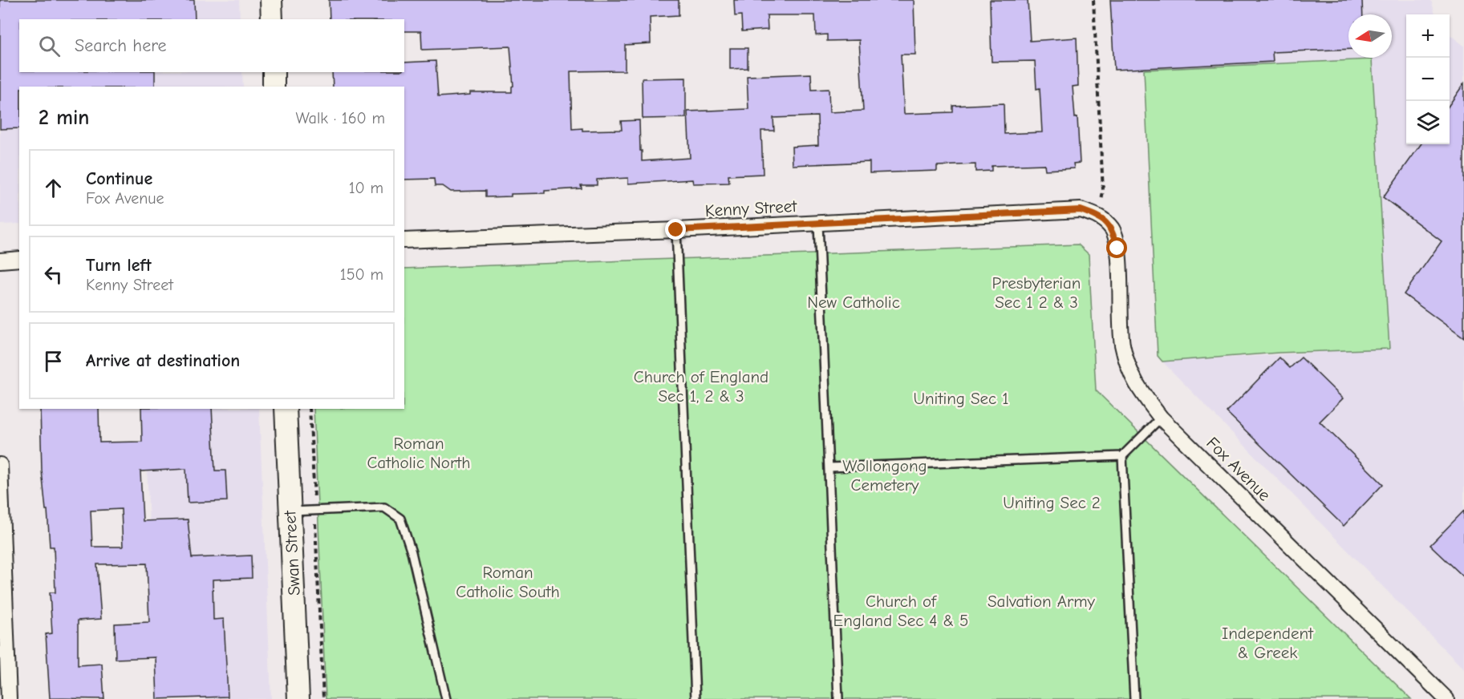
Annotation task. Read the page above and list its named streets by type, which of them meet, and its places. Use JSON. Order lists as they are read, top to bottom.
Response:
{
  "streets": {
    "street": ["Kenny Street", "Fox Avenue", "Swan Street"]
  },
  "crossings": [
    ["Kenny Street", "Fox Avenue"]
  ],
  "parks": [
    "Presbyterian Sec 1 2 & 3",
    "New Catholic",
    "Church of England Sec 1, 2 & 3",
    "Uniting Sec 1",
    "Roman Catholic North",
    "Wollongong Cemetery",
    "Uniting Sec 2",
    "Roman Catholic South",
    "Church of England Sec 4 & 5",
    "Salvation Army",
    "Independent & Greek"
  ],
  "north": "left",
  "page": {
    "map_buttons": ["+", "−"],
    "search": "Search here",
    "heading": ["2 min", "Walk · 160 m"],
    "list": [
      ["Continue", "Fox Avenue", "10 m"],
      ["Turn left", "Kenny Street", "150 m"],
      "Arrive at destination"
    ]
  }
}
